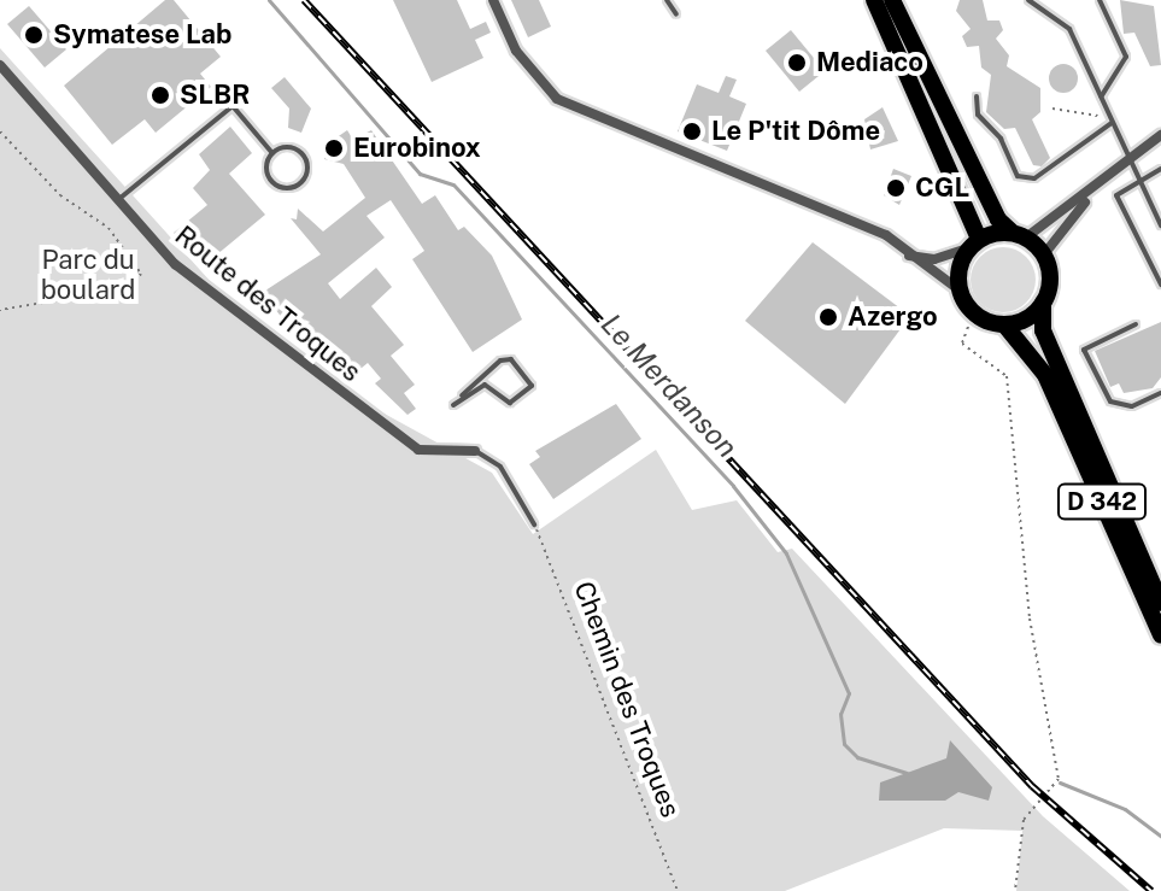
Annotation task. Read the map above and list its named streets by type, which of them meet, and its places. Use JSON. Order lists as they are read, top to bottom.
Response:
{
  "streets": {
    "main road": ["D 342"],
    "street": ["Route des Troques"],
    "path": ["Chemin des Troques"]
  },
  "crossings": [
    ["Route des Troques", "Chemin des Troques"]
  ],
  "water": ["Le Merdanson"],
  "parks": ["Parc du boulard"],
  "places": [
    "Symatese Lab",
    "Mediaco",
    "SLBR",
    "Le P'tit Dôme",
    "Eurobinox",
    "CGL",
    "Azergo"
  ]
}
